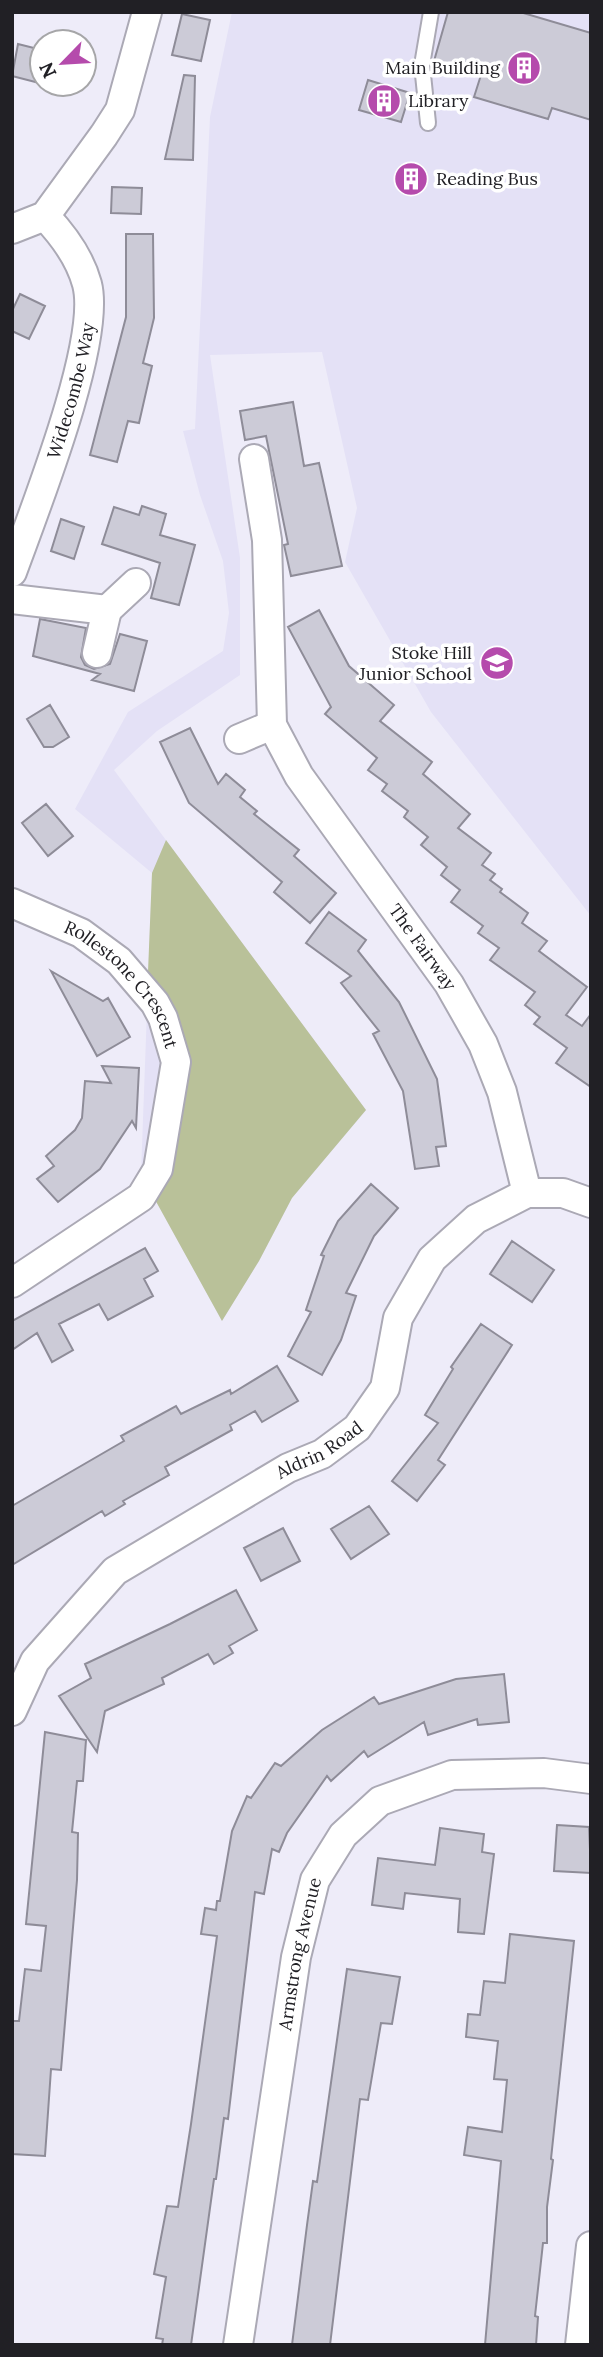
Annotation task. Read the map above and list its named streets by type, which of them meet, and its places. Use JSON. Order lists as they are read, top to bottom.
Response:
{
  "streets": {
    "street": [
      "Widecombe Way",
      "The Fairway",
      "Rollestone Crescent",
      "Aldrin Road",
      "Armstrong Avenue"
    ]
  },
  "crossings": [
    ["The Fairway", "Aldrin Road"]
  ],
  "places": {
    "building": ["Main Building", "Library", "Reading Bus"],
    "school or university": ["Stoke Hill Junior School"]
  },
  "north": "bottom left"
}
